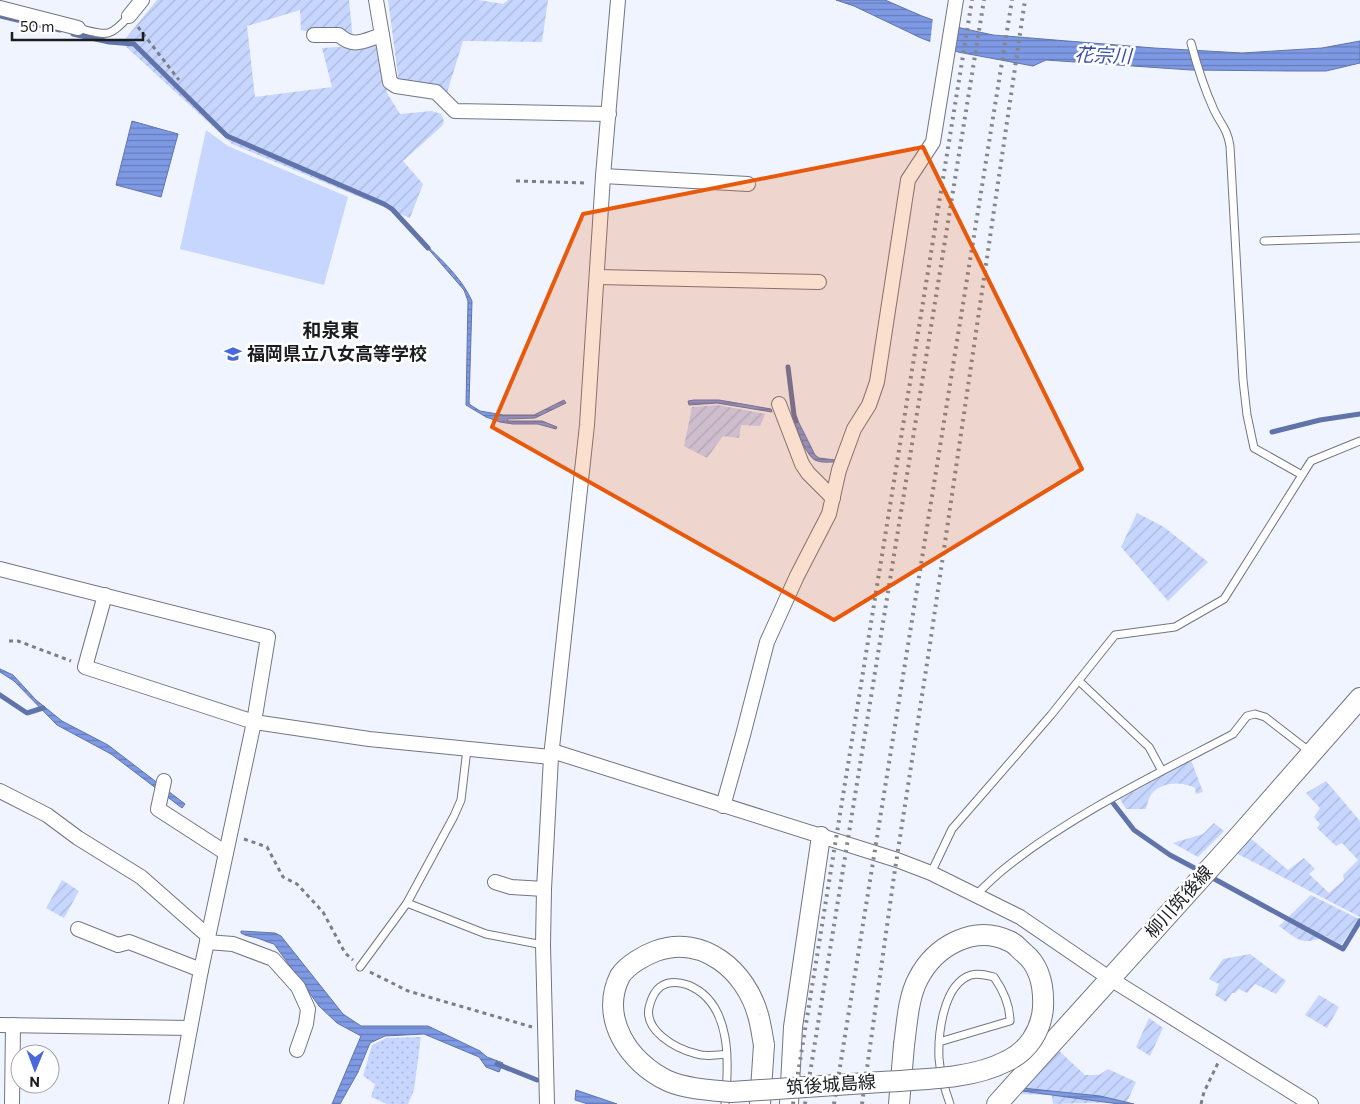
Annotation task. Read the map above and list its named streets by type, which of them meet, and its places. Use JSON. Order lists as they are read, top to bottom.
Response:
{
  "streets": {
    "main road": ["柳川筑後線", "筑後城島線"]
  },
  "districts": ["和泉東"],
  "water": ["花宗川"],
  "places": {
    "school or university": ["福岡県立八女高等学校"]
  },
  "scale_bar": "50 m",
  "north": "bottom"
}
